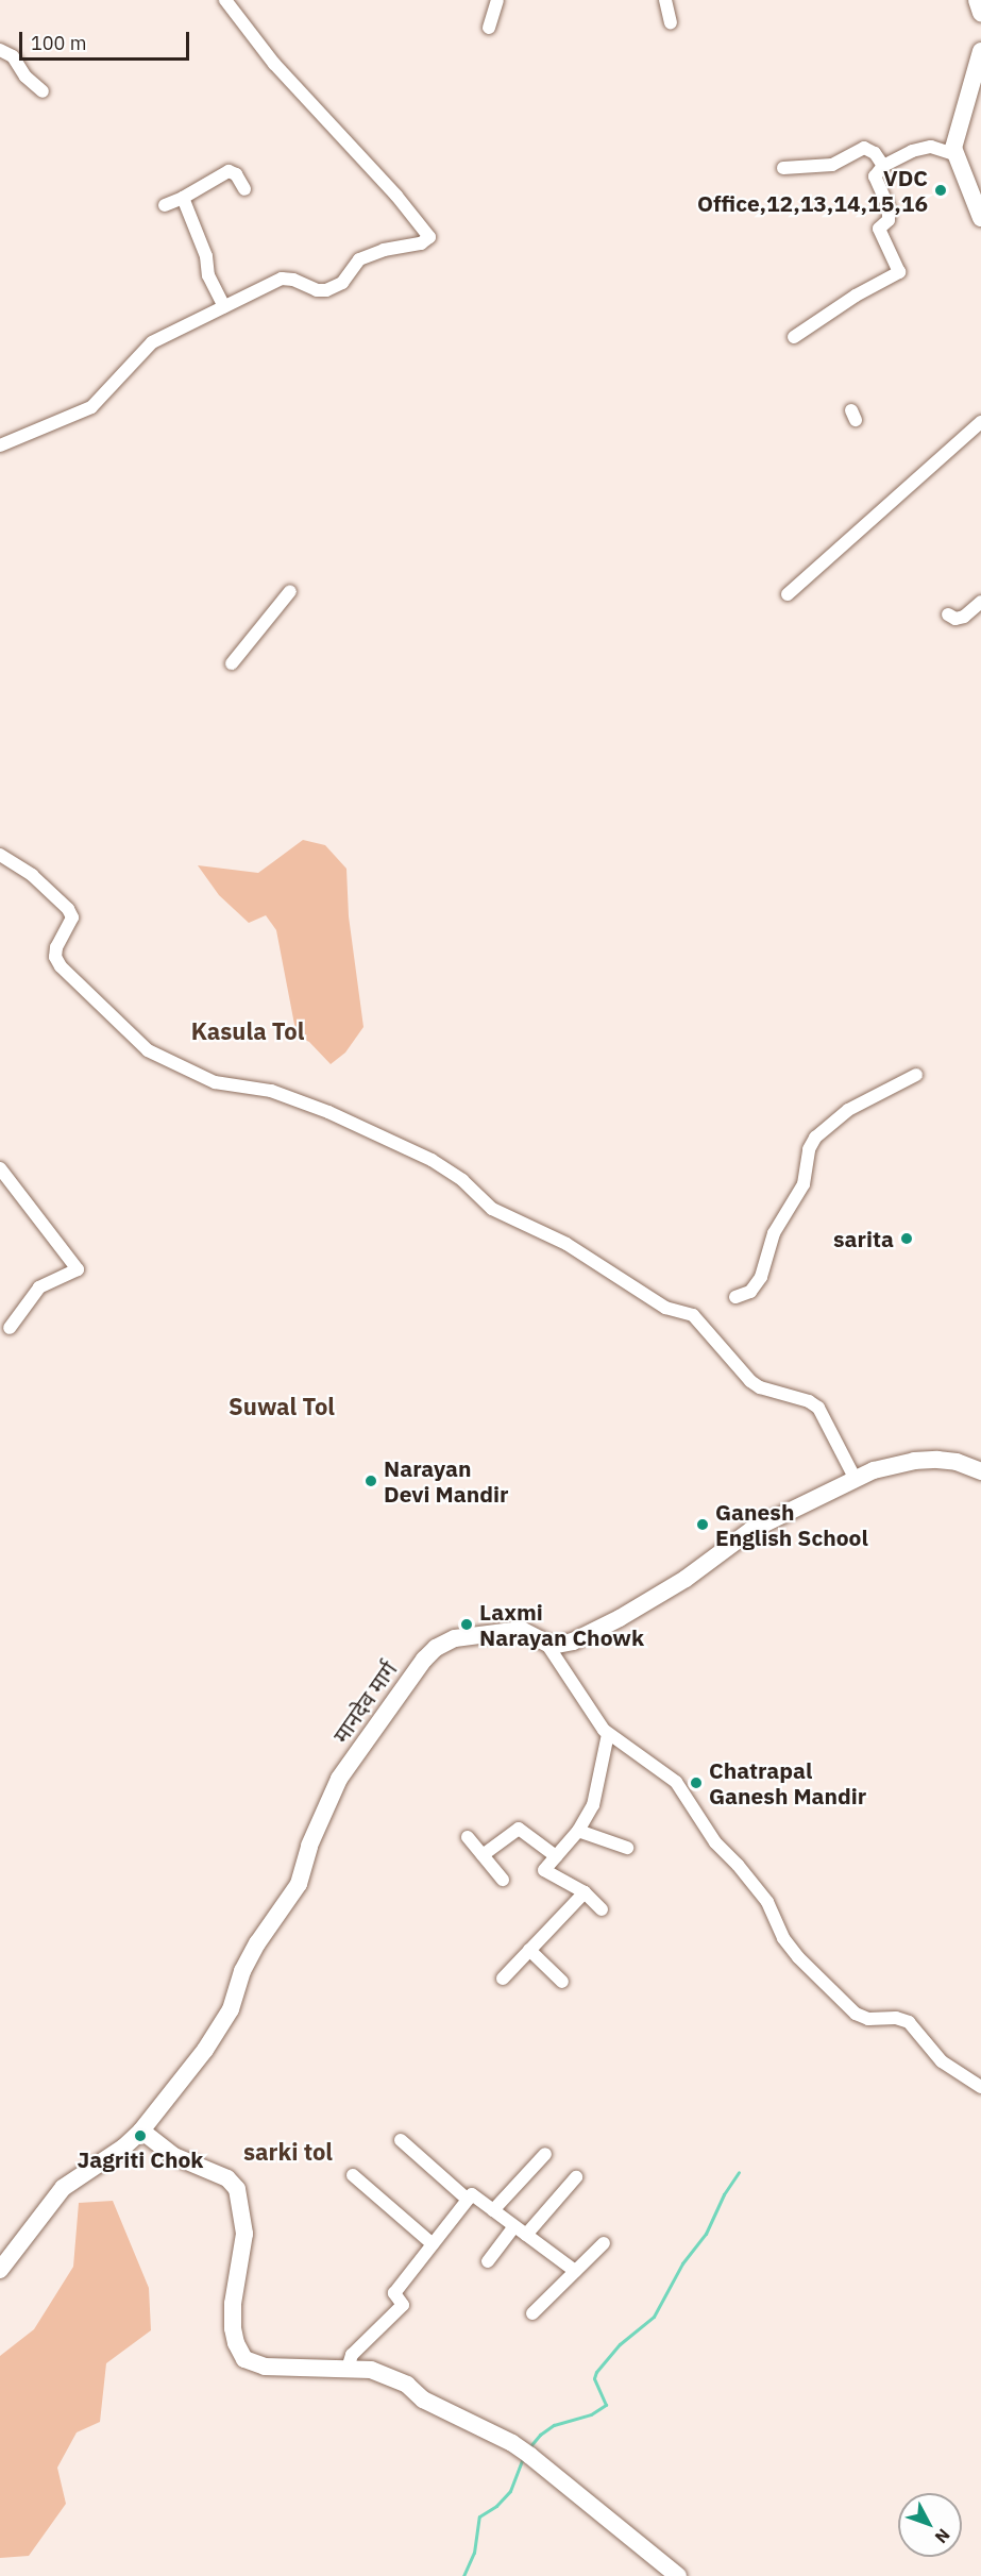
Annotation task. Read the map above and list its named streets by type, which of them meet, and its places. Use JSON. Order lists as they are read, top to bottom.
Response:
{
  "streets": {
    "main road": ["मानदेव मार्ग"]
  },
  "districts": ["Kasula Tol", "Suwal Tol", "sarki tol"],
  "places": [
    "VDC Office,12,13,14,15,16",
    "sarita",
    "Narayan Devi Mandir",
    "Ganesh English School",
    "Laxmi Narayan Chowk",
    "Chatrapal Ganesh Mandir",
    "Jagriti Chok"
  ],
  "scale_bar": "100 m",
  "north": "bottom right"
}
